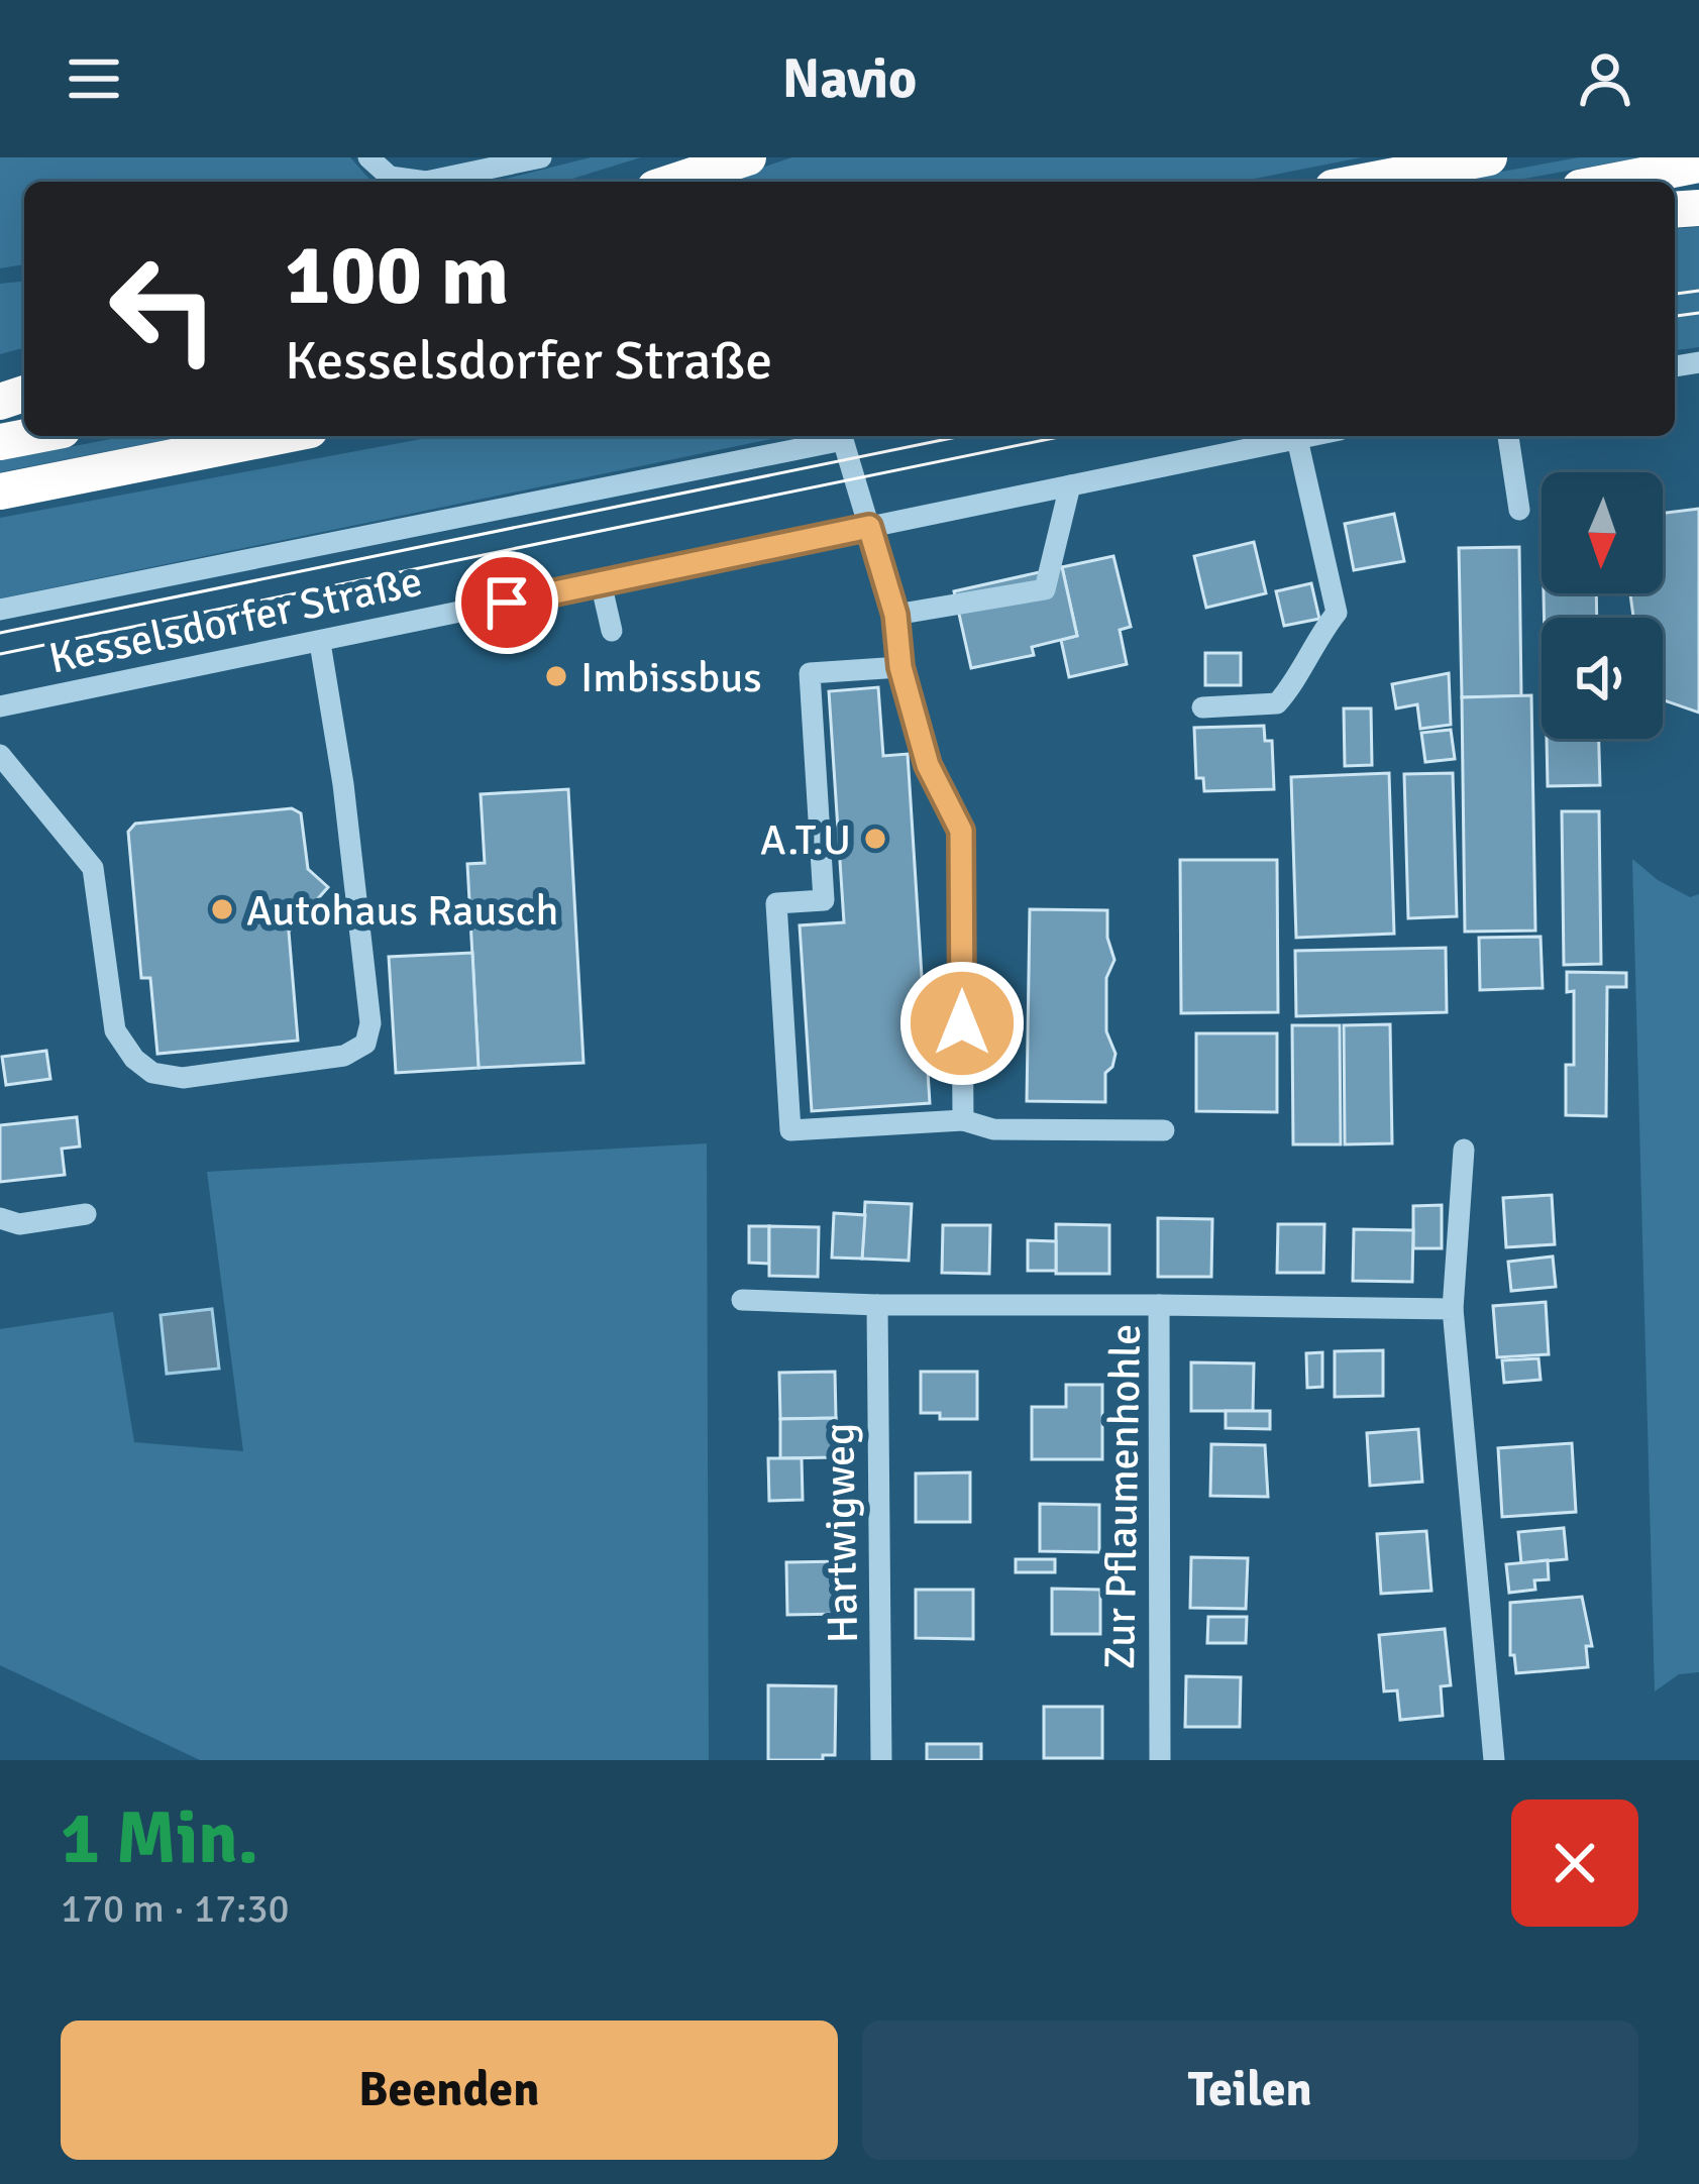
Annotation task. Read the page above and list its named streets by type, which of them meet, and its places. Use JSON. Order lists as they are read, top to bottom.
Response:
{
  "streets": {
    "street": ["Kesselsdorfer Straße", "Zur Pflaumenhohle", "Hartwigweg"]
  },
  "places": ["Imbissbus", "A.T.U", "Autohaus Rausch"],
  "north": "bottom",
  "page": {
    "header": "Navio",
    "turn": ["100 m", "Kesselsdorfer Straße"],
    "heading": ["1 Min.", "170 m · 17:30"],
    "buttons": ["Beenden", "Teilen"]
  }
}
